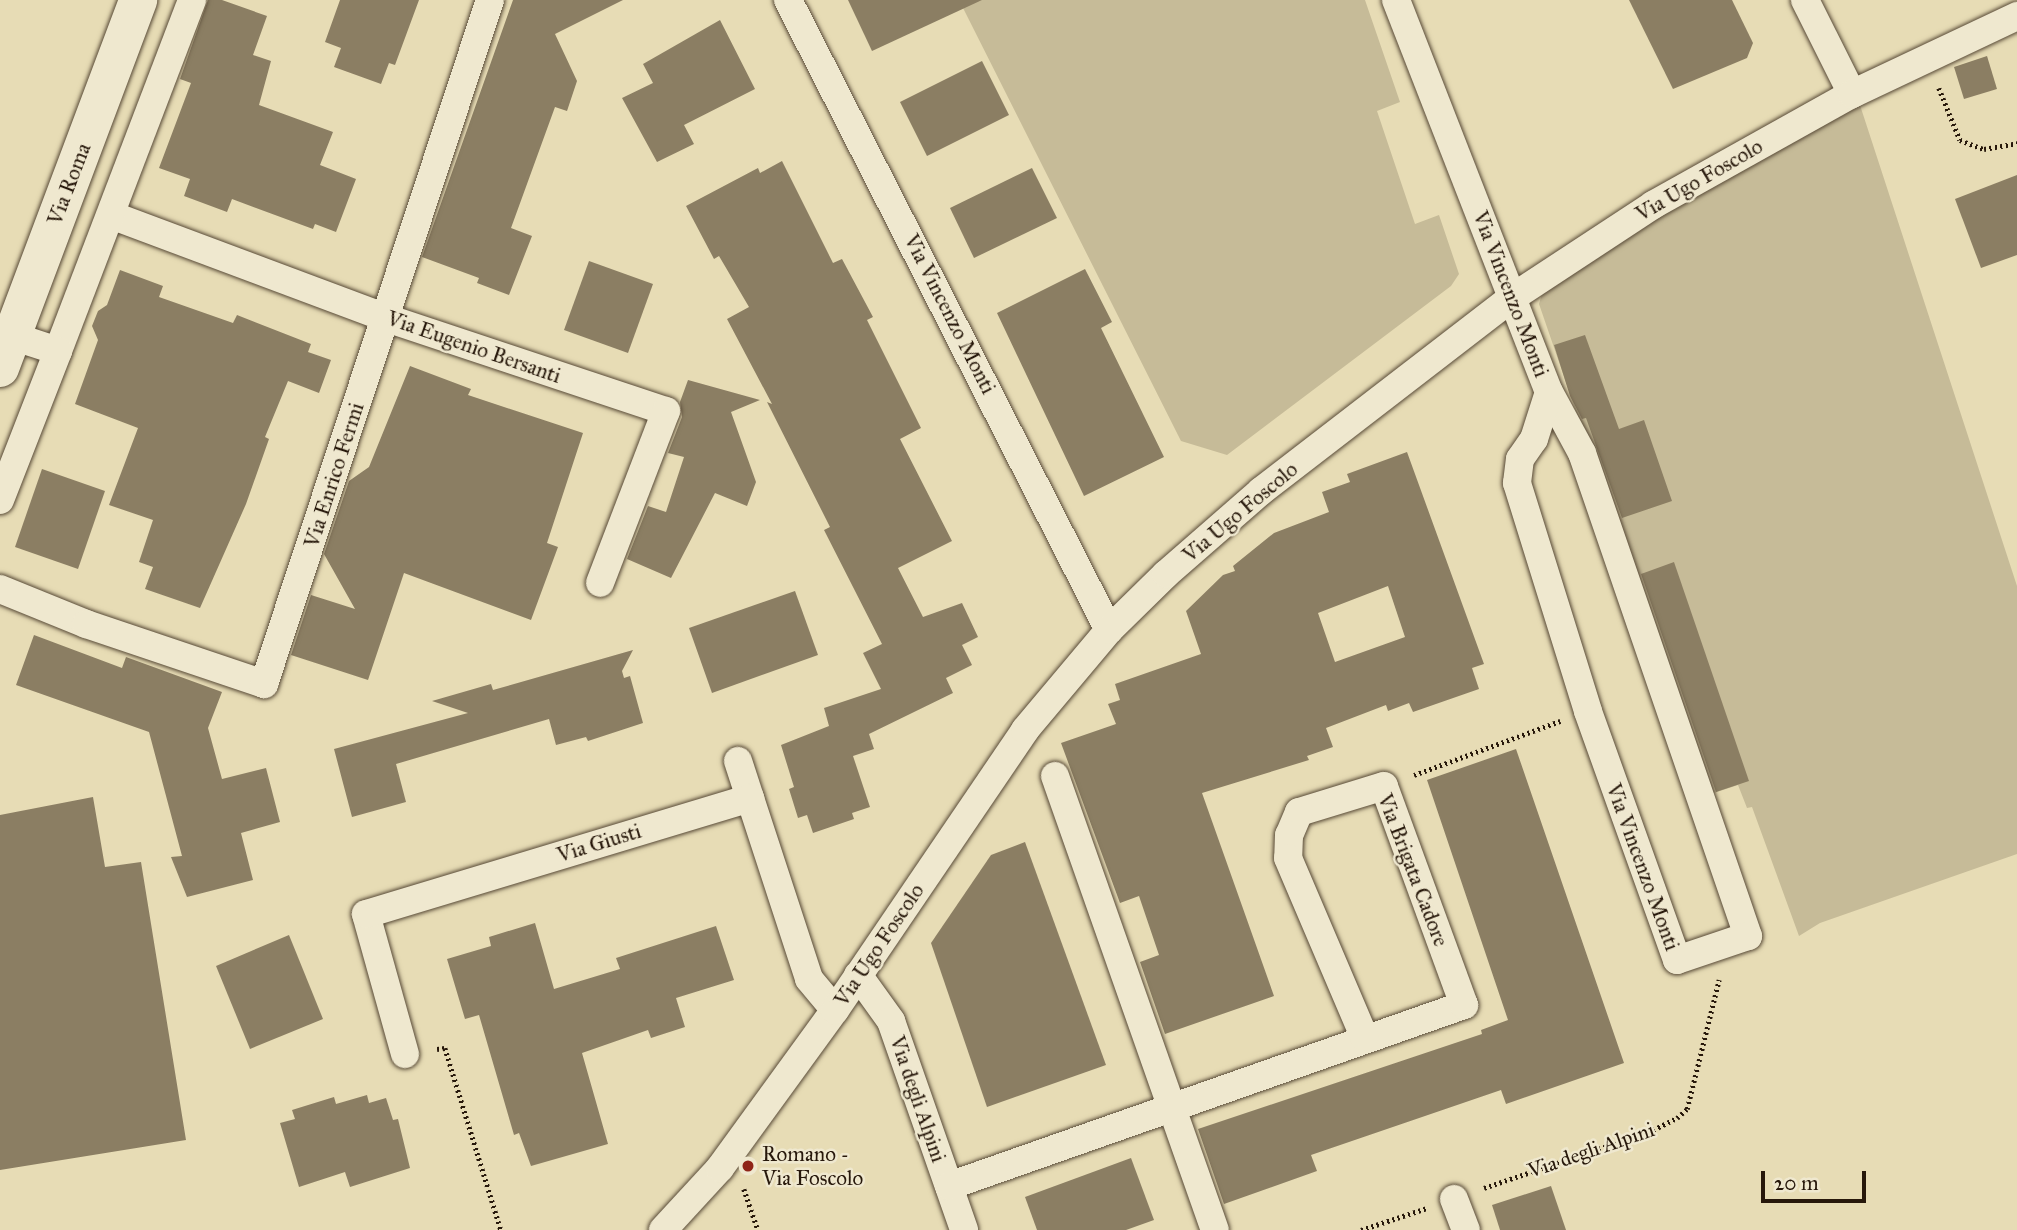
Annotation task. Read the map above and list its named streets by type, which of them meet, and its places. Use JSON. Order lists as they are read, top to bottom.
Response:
{
  "streets": {
    "main road": ["Via Roma"],
    "street": [
      "Via Ugo Foscolo",
      "Via Vincenzo Monti",
      "Via Eugenio Bersanti",
      "Via Enrico Fermi",
      "Via Giusti",
      "Via Brigata Cadore",
      "Via degli Alpini"
    ]
  },
  "crossings": [
    ["Via Ugo Foscolo", "Via Vincenzo Monti"],
    ["Via Ugo Foscolo", "Via degli Alpini"],
    ["Via Vincenzo Monti", "Via degli Alpini"],
    ["Via Eugenio Bersanti", "Via Enrico Fermi"],
    ["Via Brigata Cadore", "Via degli Alpini"]
  ],
  "places": ["Romano - Via Foscolo"],
  "scale_bar": "20 m"
}
